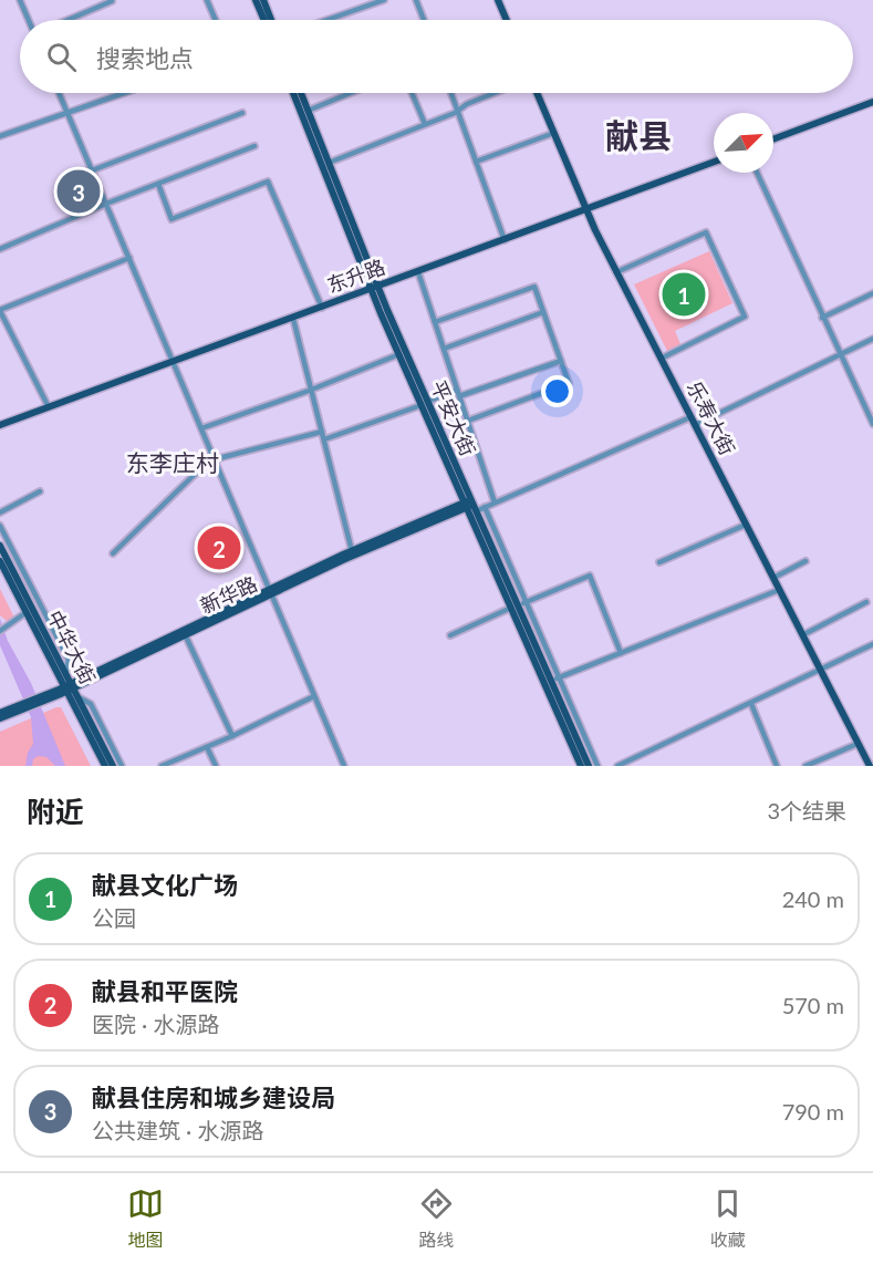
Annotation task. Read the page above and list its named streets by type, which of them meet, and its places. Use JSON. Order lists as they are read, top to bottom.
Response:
{
  "streets": {
    "main road": [
      "东升路",
      "平安大街",
      "乐寿大街",
      "新华路",
      "中华大街"
    ]
  },
  "crossings": [
    ["东升路", "平安大街"],
    ["东升路", "乐寿大街"],
    ["平安大街", "新华路"],
    ["新华路", "中华大街"]
  ],
  "districts": ["献县", "东李庄村"],
  "north": "top right",
  "page": {
    "search": "搜索地点",
    "pins": ["3", "1", "2"],
    "heading": ["附近", "3个结果"],
    "list": [
      {
        "mark": "1",
        "name": "献县文化广场",
        "note": "公园",
        "value": "240 m"
      },
      {
        "mark": "2",
        "name": "献县和平医院",
        "note": "医院 · 水源路",
        "value": "570 m"
      },
      {
        "mark": "3",
        "name": "献县住房和城乡建设局",
        "note": "公共建筑 · 水源路",
        "value": "790 m"
      }
    ],
    "nav": ["地图", "路线", "收藏"]
  }
}
